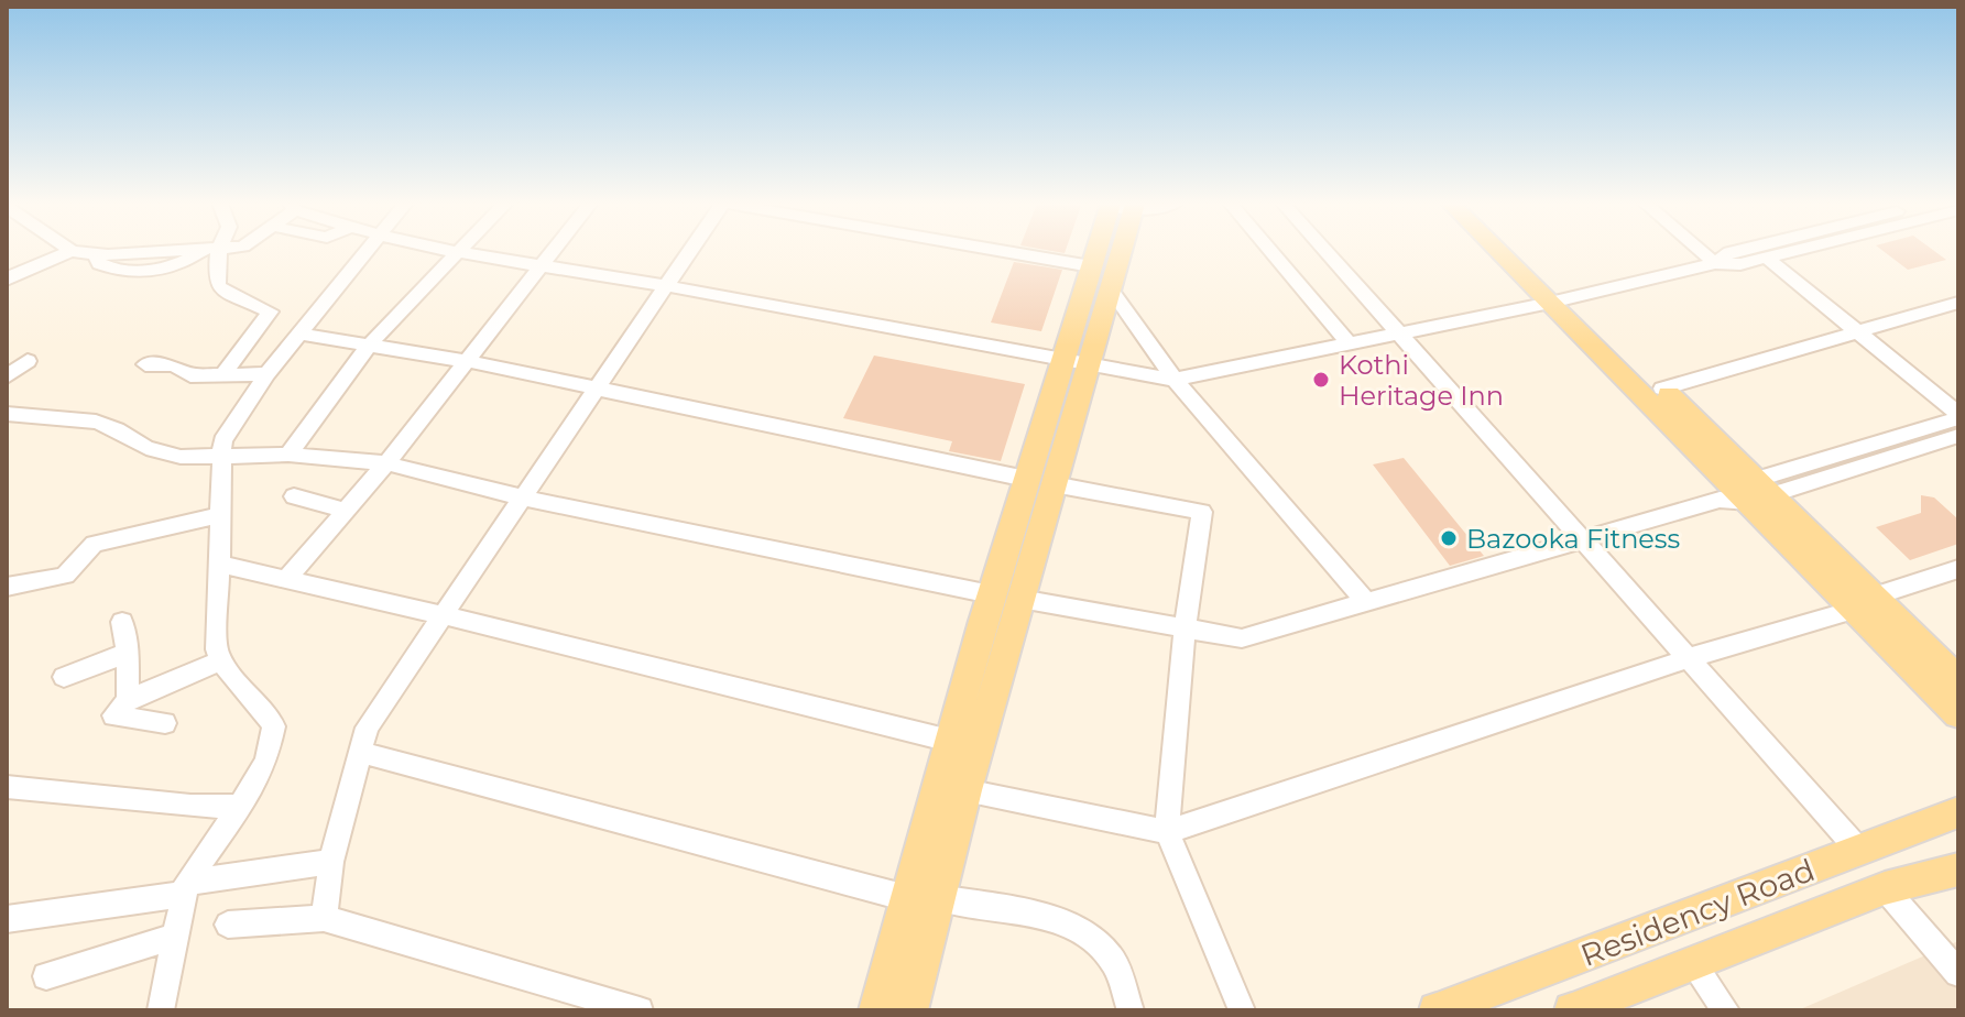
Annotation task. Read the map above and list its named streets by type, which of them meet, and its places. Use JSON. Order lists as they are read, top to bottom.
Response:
{
  "streets": {
    "main road": ["Residency Road"]
  },
  "places": ["Kothi Heritage Inn", "Bazooka Fitness"]
}
